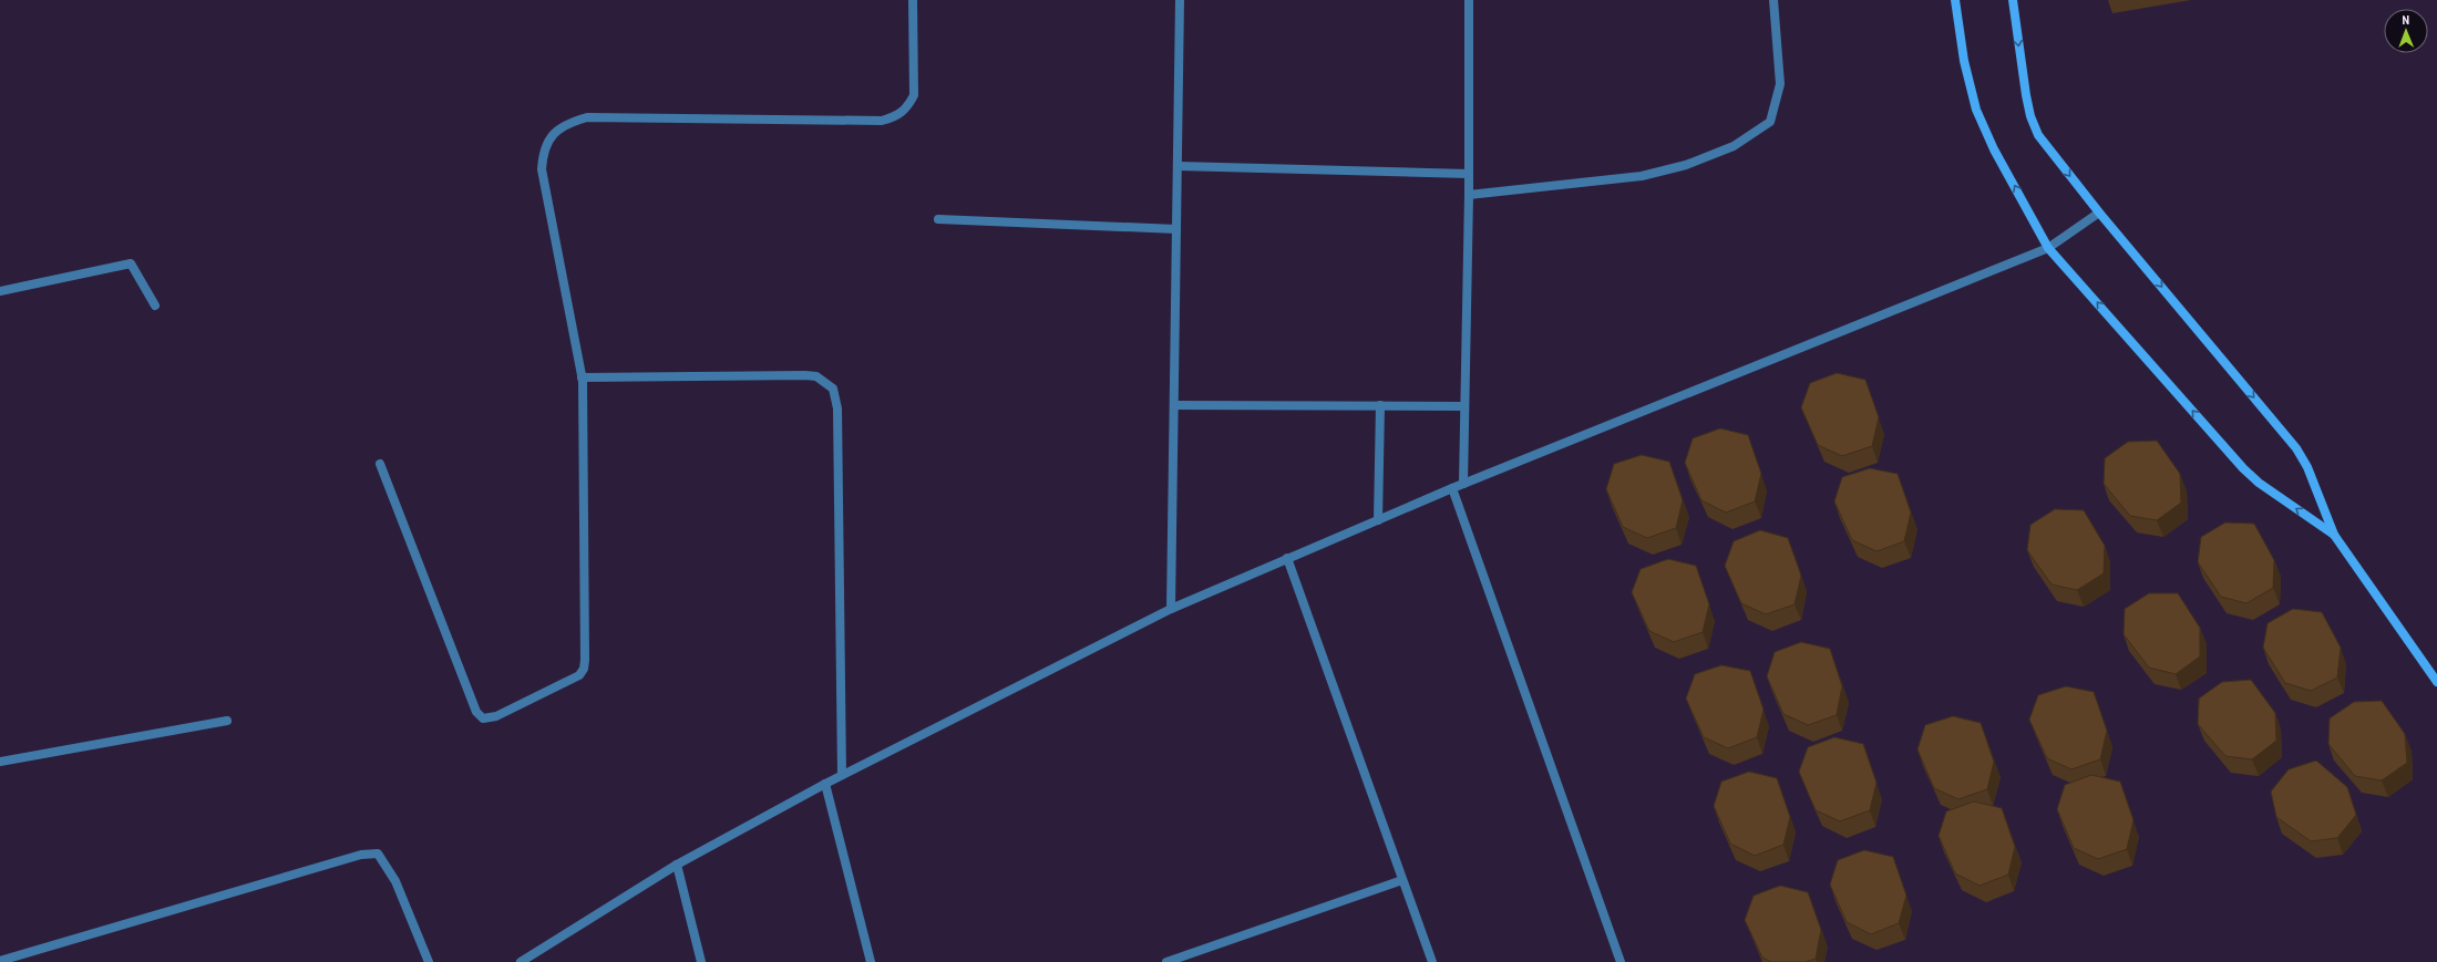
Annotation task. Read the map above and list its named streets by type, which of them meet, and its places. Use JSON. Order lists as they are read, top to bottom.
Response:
{
  "north": "top"
}
